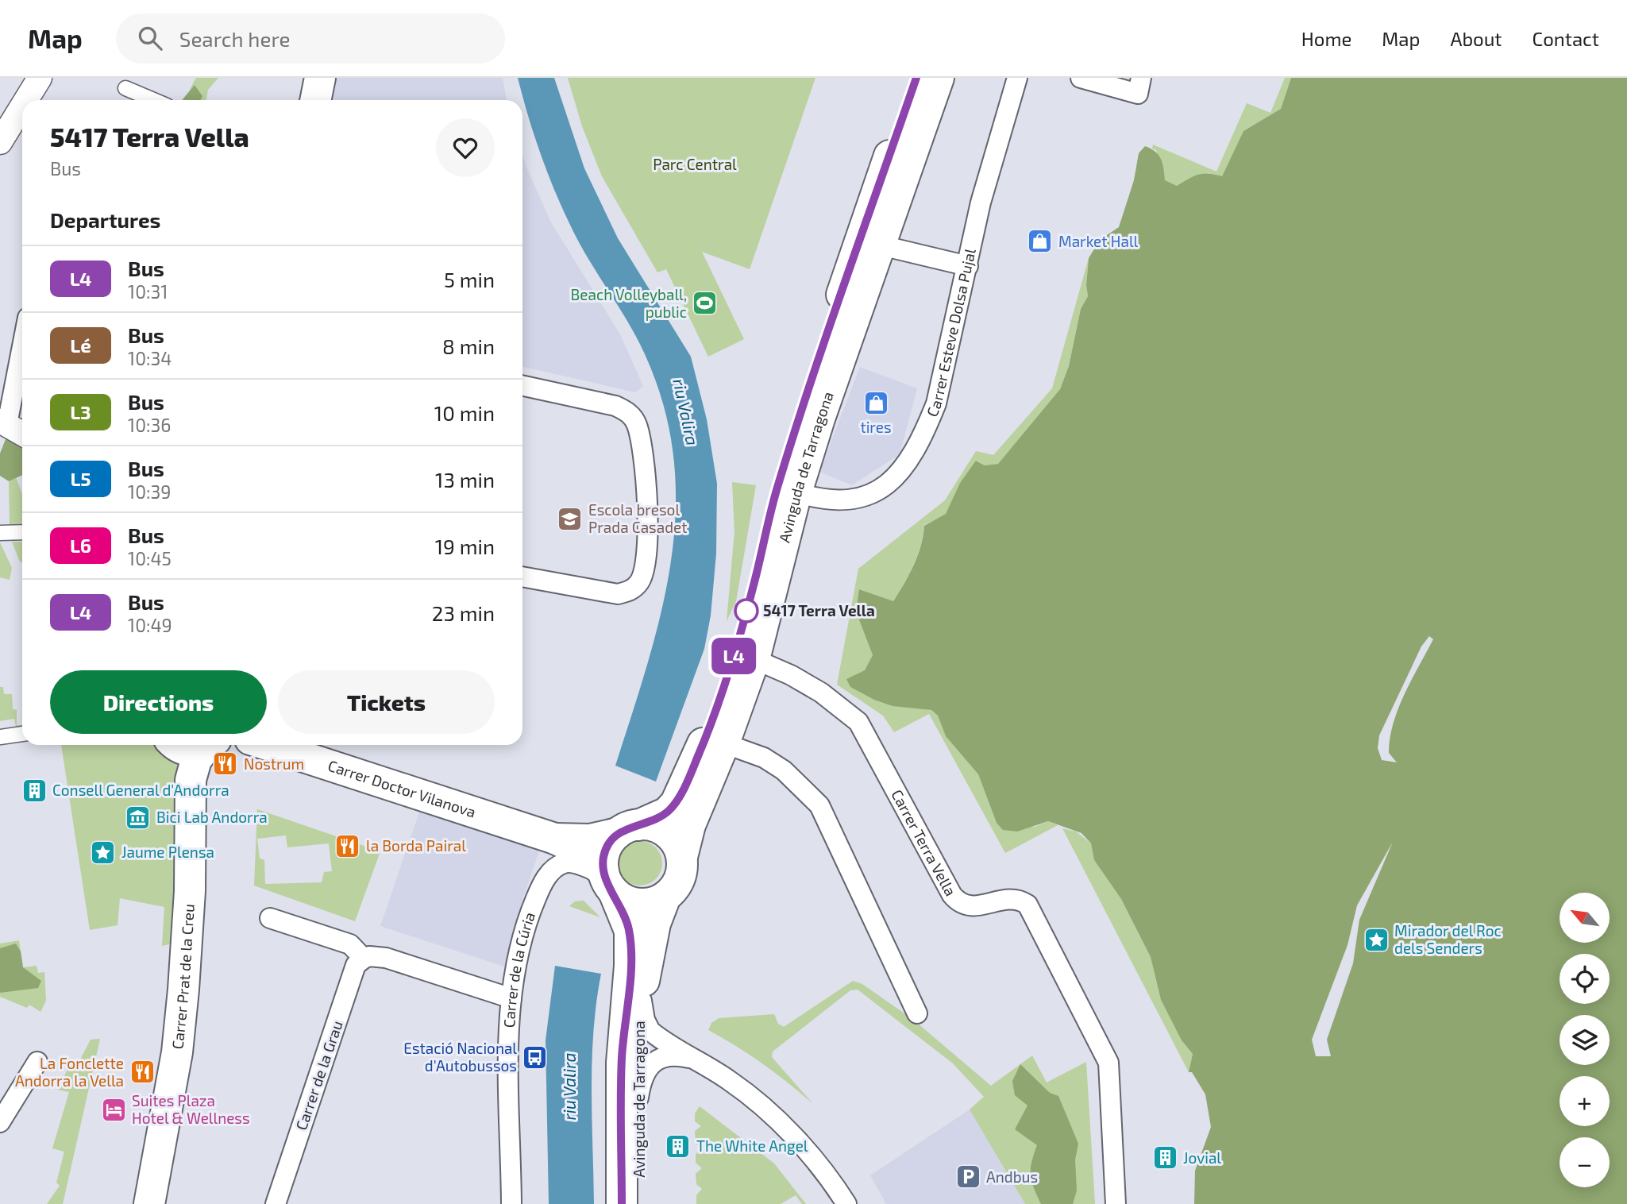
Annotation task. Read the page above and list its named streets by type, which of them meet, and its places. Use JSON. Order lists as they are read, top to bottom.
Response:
{
  "streets": {
    "main road": ["Avinguda de Tarragona", "Carrer Doctor Vilanova", "Carrer Prat de la Creu"],
    "street": [
      "Carrer Esteve Dolsa Pujal",
      "Carrer Terra Vella",
      "Carrer de la Cúria",
      "Carrer de la Grau"
    ]
  },
  "crossings": [
    ["Carrer Esteve Dolsa Pujal", "Avinguda de Tarragona"],
    ["Avinguda de Tarragona", "Carrer Doctor Vilanova"],
    ["Avinguda de Tarragona", "Carrer Terra Vella"],
    ["Avinguda de Tarragona", "Carrer de la Cúria"],
    ["Carrer Doctor Vilanova", "Carrer de la Cúria"]
  ],
  "water": ["riu Valira"],
  "parks": ["Parc Central"],
  "places": {
    "shop": ["Market Hall", "tires"],
    "sports": ["Beach Volleyball, public"],
    "school or university": ["Escola bresol Prada Casadet"],
    "other": ["5417 Terra Vella"],
    "restaurant": ["Nostrum", "la Borda Pairal", "La Fonclette Andorra la Vella"],
    "building": ["Consell General d'Andorra", "The White Angel", "Jovial"],
    "museum": ["Bici Lab Andorra"],
    "place": ["Jaume Plensa", "Mirador del Roc dels Senders"],
    "bus stop": ["Estació Nacional d'Autobussos"],
    "hotel": ["Suites Plaza Hotel & Wellness"],
    "parking": ["Andbus"]
  },
  "lines": ["bus line L4"],
  "north": "top left",
  "page": {
    "header": "Map",
    "search": "Search here",
    "nav": [
      "Home",
      "Map",
      "About",
      "Contact"
    ],
    "on_map": "L4",
    "heading": [
      ["5417 Terra Vella", "Bus"],
      "Departures"
    ],
    "list": [
      {
        "mark": "L4",
        "name": "Bus",
        "note": "10:31",
        "value": "5 min"
      },
      {
        "mark": "Lé",
        "name": "Bus",
        "note": "10:34",
        "value": "8 min"
      },
      {
        "mark": "L3",
        "name": "Bus",
        "note": "10:36",
        "value": "10 min"
      },
      {
        "mark": "L5",
        "name": "Bus",
        "note": "10:39",
        "value": "13 min"
      },
      {
        "mark": "L6",
        "name": "Bus",
        "note": "10:45",
        "value": "19 min"
      },
      {
        "mark": "L4",
        "name": "Bus",
        "note": "10:49",
        "value": "23 min"
      }
    ],
    "buttons": ["Directions", "Tickets"],
    "map_buttons": ["+", "−"]
  }
}
